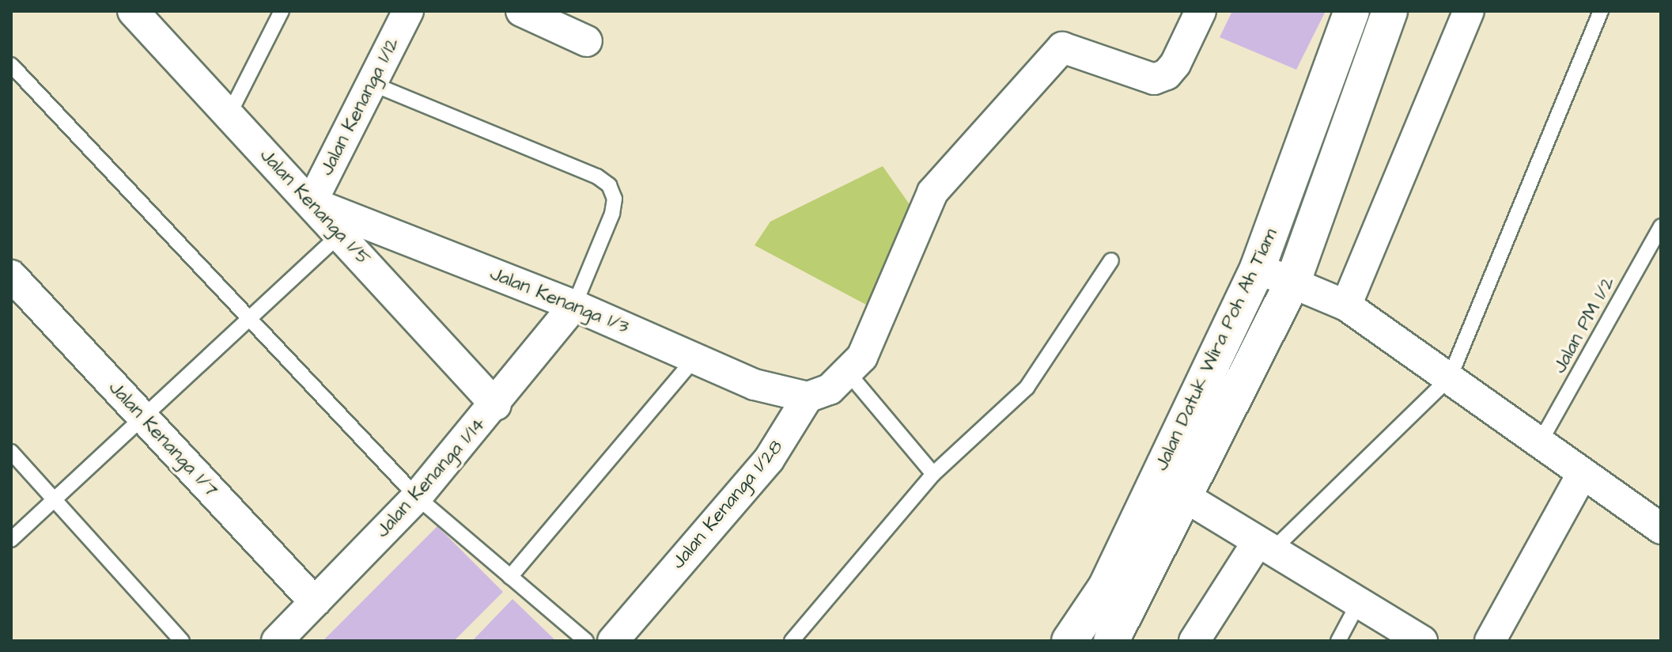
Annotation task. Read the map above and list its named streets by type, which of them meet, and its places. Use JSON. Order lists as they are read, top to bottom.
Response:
{
  "streets": {
    "street": [
      "Jalan Kenanga 1/12",
      "Jalan Kenanga 1/5",
      "Jalan Kenanga 1/3",
      "Jalan Datuk Wira Poh Ah Tiam",
      "Jalan Kenanga 1/7",
      "Jalan Kenanga 1/14",
      "Jalan Kenanga 1/28"
    ],
    "lane": ["Jalan PM 1/2"]
  },
  "crossings": [
    ["Jalan Kenanga 1/12", "Jalan Kenanga 1/5"],
    ["Jalan Kenanga 1/12", "Jalan Kenanga 1/3"],
    ["Jalan Kenanga 1/5", "Jalan Kenanga 1/3"],
    ["Jalan Kenanga 1/5", "Jalan Kenanga 1/14"],
    ["Jalan Kenanga 1/3", "Jalan Kenanga 1/14"],
    ["Jalan Kenanga 1/3", "Jalan Kenanga 1/28"],
    ["Jalan Kenanga 1/7", "Jalan Kenanga 1/14"]
  ]
}
